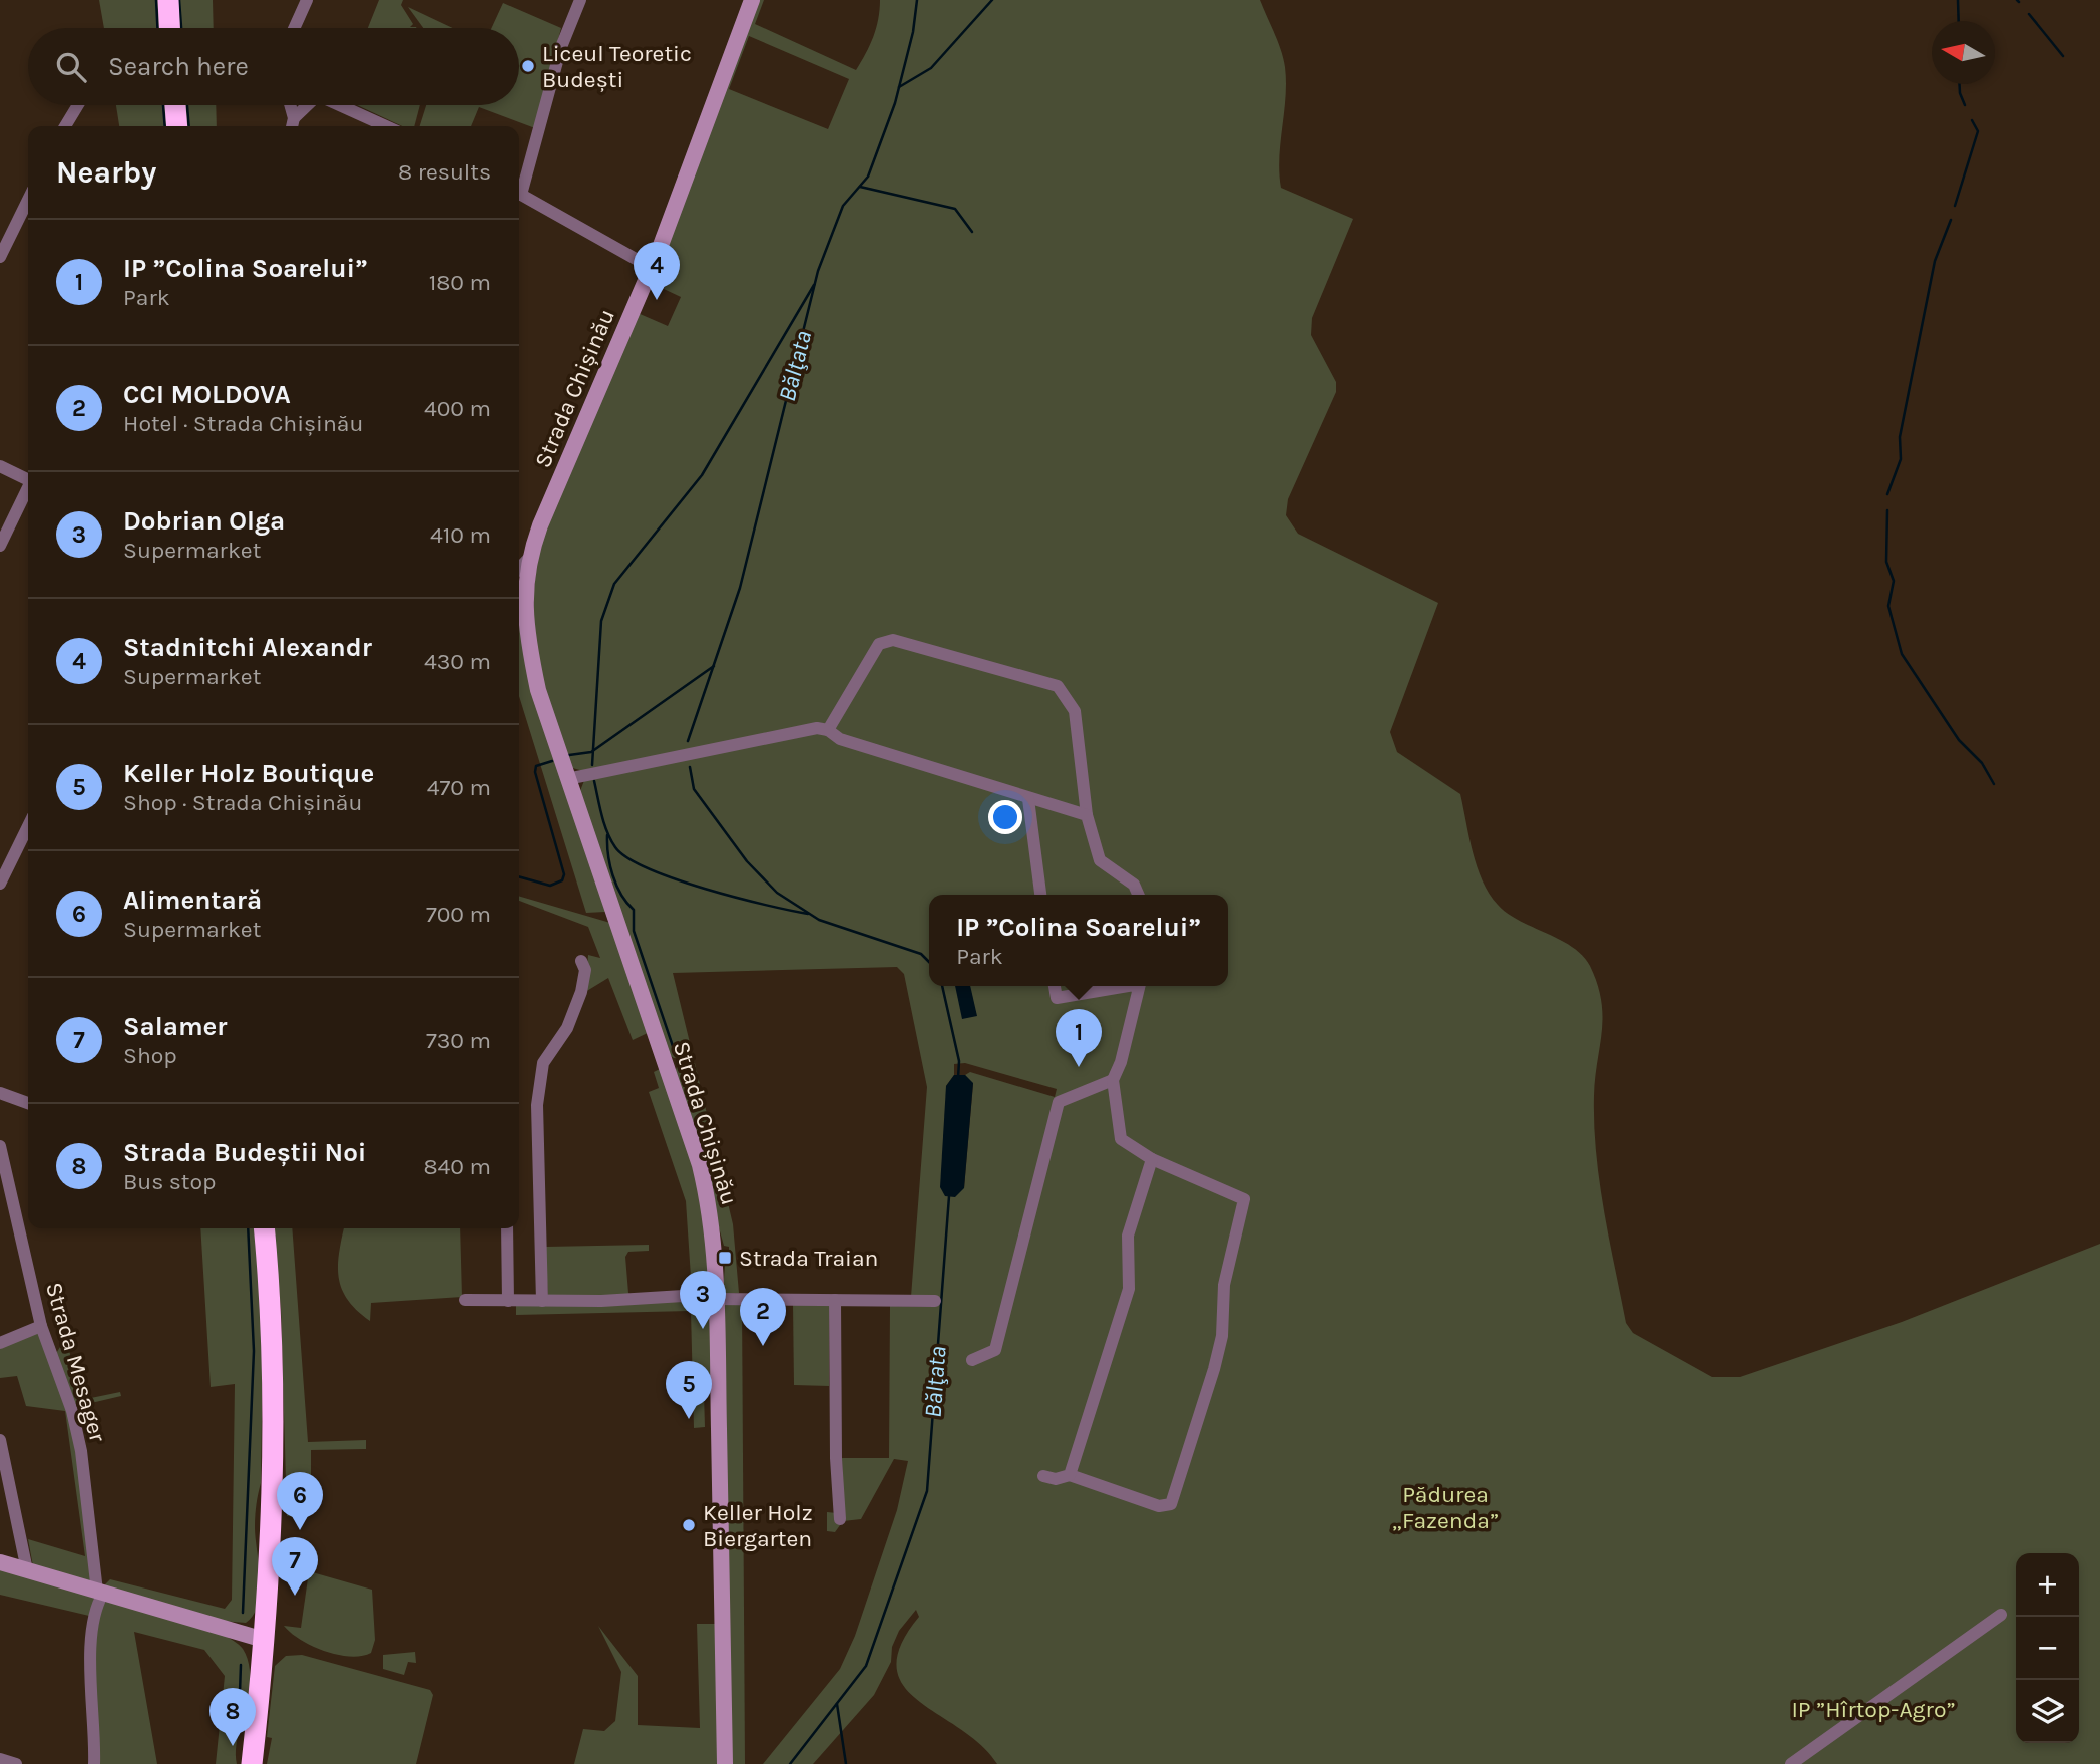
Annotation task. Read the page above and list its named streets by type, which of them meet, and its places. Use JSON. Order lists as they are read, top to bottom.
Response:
{
  "streets": {
    "street": ["Strada Chișinău", "Strada Mesager"]
  },
  "water": ["Bălţata"],
  "parks": ["Pădurea „Fazenda”", "IP ”Hîrtop-Agro”"],
  "places": {
    "other": ["Liceul Teoretic Budești", "Keller Holz Biergarten"],
    "transit": ["Strada Traian"]
  },
  "north": "left",
  "page": {
    "search": "Search here",
    "heading": ["Nearby", "8 results"],
    "list": [
      {
        "mark": "1",
        "name": "IP ”Colina Soarelui”",
        "note": "Park",
        "value": "180 m"
      },
      {
        "mark": "2",
        "name": "CCI MOLDOVA",
        "note": "Hotel · Strada Chișinău",
        "value": "400 m"
      },
      {
        "mark": "3",
        "name": "Dobrian Olga",
        "note": "Supermarket",
        "value": "410 m"
      },
      {
        "mark": "4",
        "name": "Stadnitchi Alexandr",
        "note": "Supermarket",
        "value": "430 m"
      },
      {
        "mark": "5",
        "name": "Keller Holz Boutique",
        "note": "Shop · Strada Chișinău",
        "value": "470 m"
      },
      {
        "mark": "6",
        "name": "Alimentară",
        "note": "Supermarket",
        "value": "700 m"
      },
      {
        "mark": "7",
        "name": "Salamer",
        "note": "Shop",
        "value": "730 m"
      },
      {
        "mark": "8",
        "name": "Strada Budeștii Noi",
        "note": "Bus stop",
        "value": "840 m"
      }
    ],
    "pins": [
      "4",
      "1",
      "3",
      "2",
      "5",
      "6",
      "7",
      "8"
    ],
    "popup": ["IP ”Colina Soarelui”", "Park"],
    "map_buttons": ["+", "−"]
  }
}
